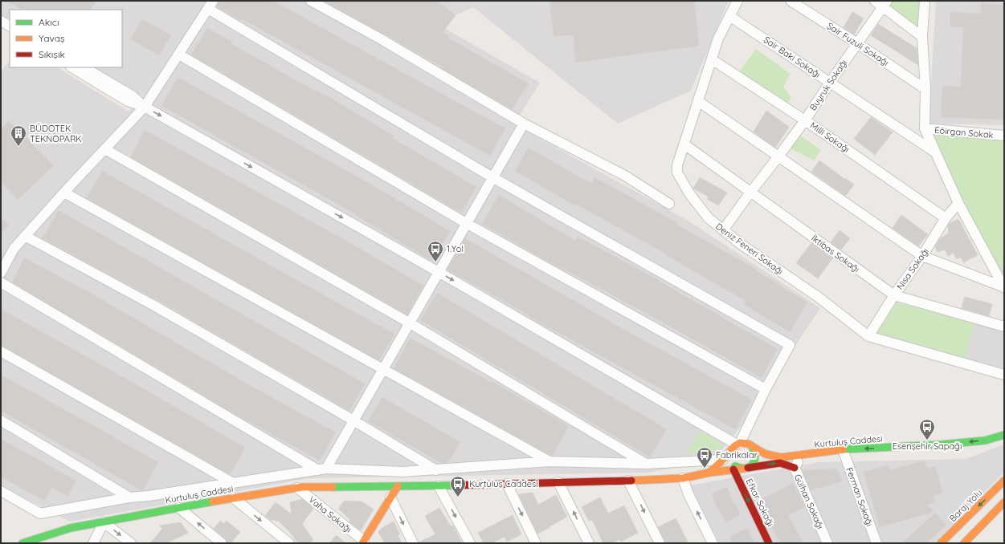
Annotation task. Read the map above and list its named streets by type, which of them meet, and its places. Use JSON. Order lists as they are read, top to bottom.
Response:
{
  "streets": {
    "main road": [
      "Kurtuluş Caddesi",
      "Gülhan Sokağı",
      "Efkar Sokağı",
      "Baraj Yolu"
    ],
    "street": [
      "Şair Fuzuli Sokağı",
      "Şair Baki Sokağı",
      "Buyruk Sokağı",
      "Eöirgan Sokak",
      "Milli Sokağı",
      "Deniz Feneri Sokağı",
      "İktibas Sokağı",
      "Nisa Sokağı",
      "Ferman Sokağı",
      "Vaha Sokağı"
    ]
  },
  "crossings": [
    ["Şair Fuzuli Sokağı", "Buyruk Sokağı"],
    ["Şair Baki Sokağı", "Buyruk Sokağı"],
    ["Şair Baki Sokağı", "Deniz Feneri Sokağı"],
    ["Buyruk Sokağı", "Milli Sokağı"],
    ["Buyruk Sokağı", "Deniz Feneri Sokağı"],
    ["Buyruk Sokağı", "İktibas Sokağı"],
    ["Milli Sokağı", "Deniz Feneri Sokağı"],
    ["Milli Sokağı", "Nisa Sokağı"],
    ["Deniz Feneri Sokağı", "İktibas Sokağı"],
    ["Deniz Feneri Sokağı", "Nisa Sokağı"],
    ["İktibas Sokağı", "Nisa Sokağı"],
    ["Kurtuluş Caddesi", "Ferman Sokağı"],
    ["Kurtuluş Caddesi", "Gülhan Sokağı"],
    ["Kurtuluş Caddesi", "Efkar Sokağı"],
    ["Kurtuluş Caddesi", "Vaha Sokağı"]
  ],
  "one_way": ["Gülhan Sokağı", "Efkar Sokağı"],
  "places": {
    "building": ["BÜDOTEK TEKNOPARK"],
    "bus stop": [
      "1.Yol",
      "Esenşehir Sapağı",
      "Fabrikalar",
      "Kurtuluş Caddesi"
    ]
  },
  "legend": ["Akıcı", "Yavaş", "Sıkışık"]
}
